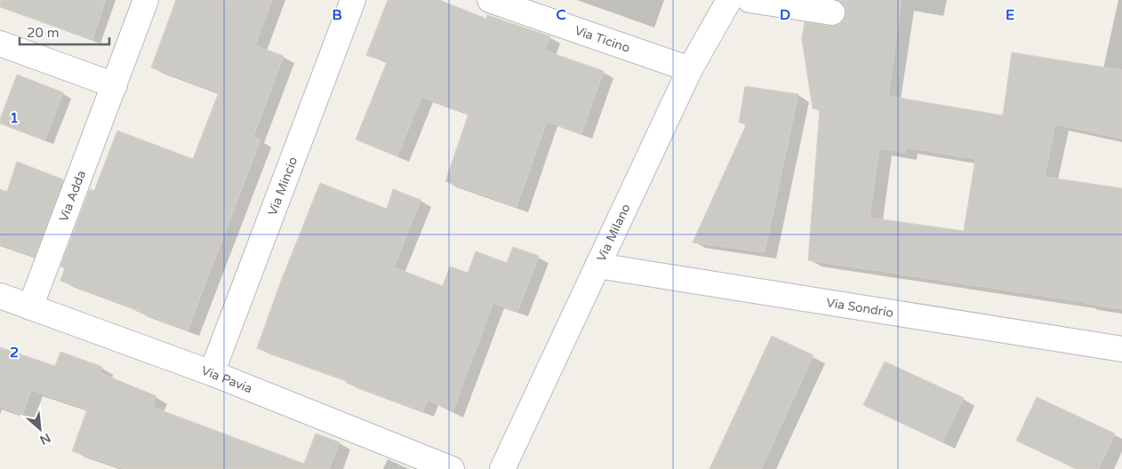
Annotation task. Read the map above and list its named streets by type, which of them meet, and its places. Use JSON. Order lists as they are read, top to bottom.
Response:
{
  "streets": {
    "street": [
      "Via Ticino",
      "Via Mincio",
      "Via Adda",
      "Via Milano",
      "Via Sondrio",
      "Via Pavia"
    ]
  },
  "crossings": [
    ["Via Ticino", "Via Milano"],
    ["Via Mincio", "Via Pavia"],
    ["Via Adda", "Via Pavia"],
    ["Via Milano", "Via Sondrio"]
  ],
  "scale_bar": "20 m",
  "north": "bottom right",
  "grid": {
    "columns": [
      "B",
      "C",
      "D",
      "E"
    ],
    "rows": ["1", "2"]
  }
}
